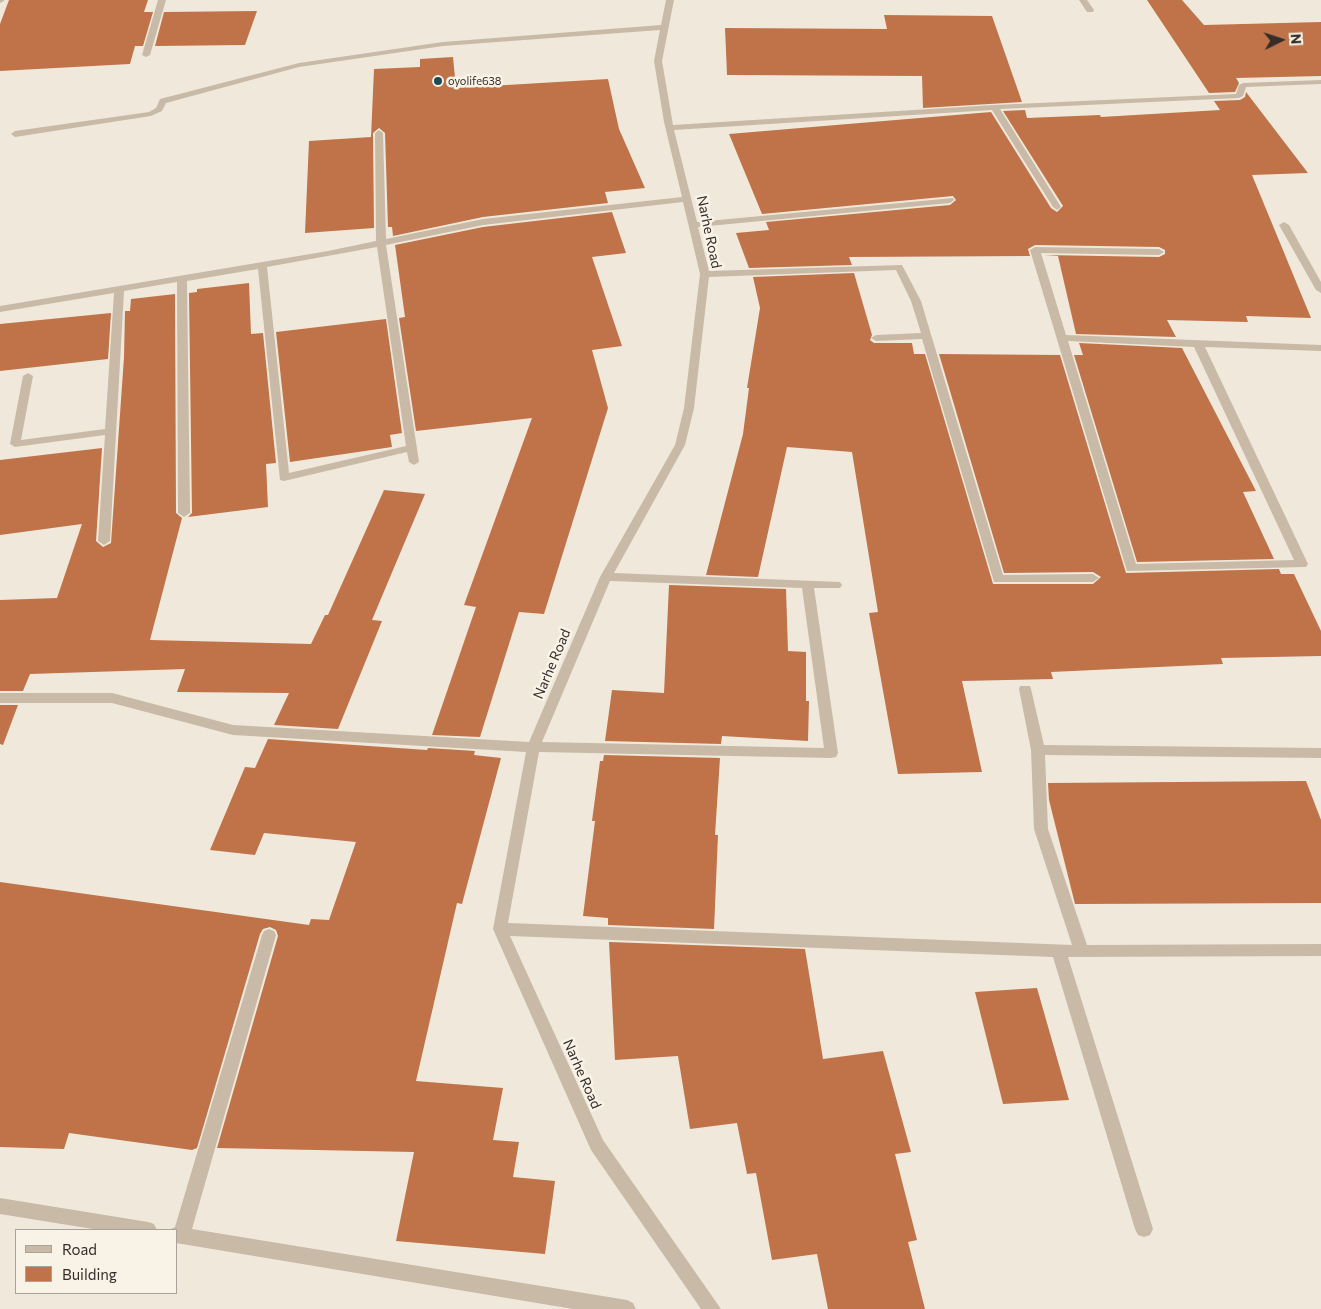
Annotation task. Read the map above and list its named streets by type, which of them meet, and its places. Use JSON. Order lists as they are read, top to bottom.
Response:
{
  "streets": {
    "street": ["Narhe Road"]
  },
  "places": ["oyolife638"],
  "legend": ["Road", "Building"],
  "north": "right"
}
